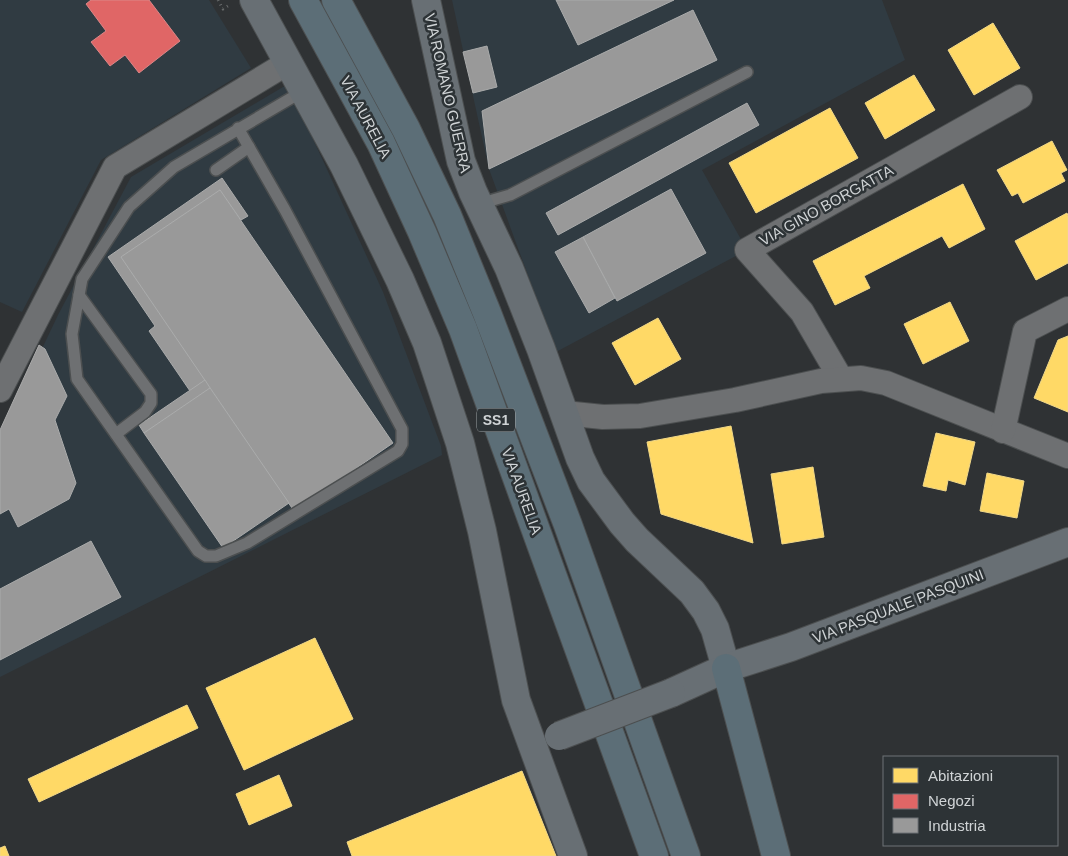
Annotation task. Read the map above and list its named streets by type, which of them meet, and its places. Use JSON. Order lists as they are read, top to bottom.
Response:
{
  "streets": {
    "highway": ["VIA AURELIA", "SS1"],
    "street": ["VIA ROMANO GUERRA", "VIA GINO BORGATTA", "VIA PASQUALE PASQUINI"]
  },
  "legend": ["Abitazioni", "Negozi", "Industria"]
}
